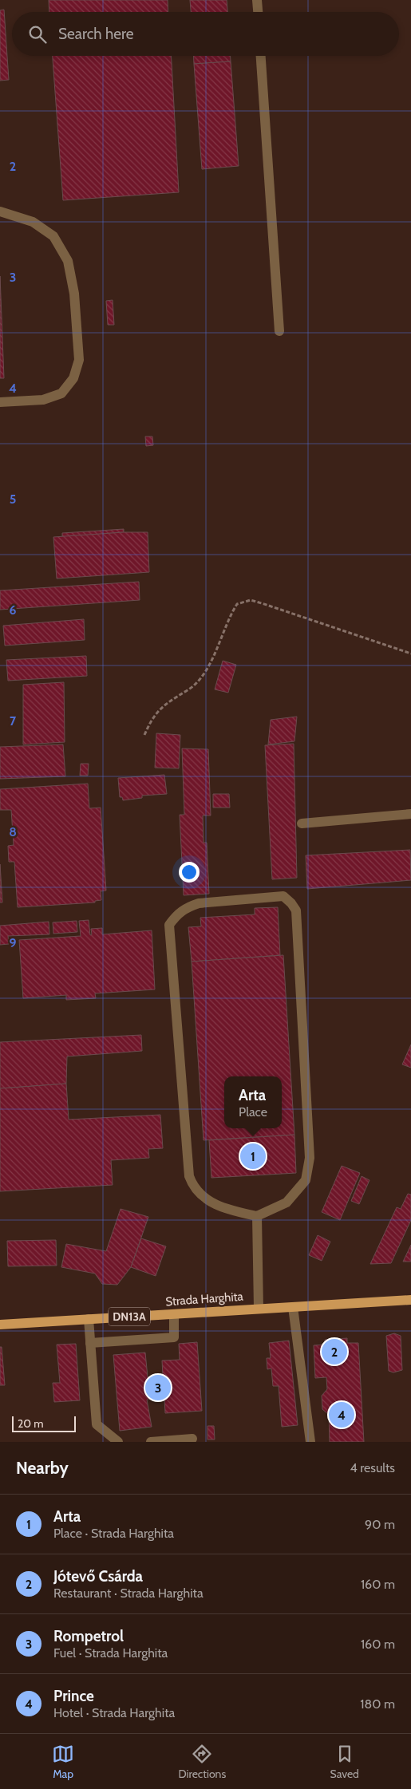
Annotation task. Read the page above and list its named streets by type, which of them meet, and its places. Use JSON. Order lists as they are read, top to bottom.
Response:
{
  "streets": {
    "main road": ["Strada Harghita", "DN13A"]
  },
  "scale_bar": "20 m",
  "page": {
    "search": "Search here",
    "popup": ["Arta", "Place"],
    "pins": [
      "1",
      "2",
      "3",
      "4"
    ],
    "scale": "20 m",
    "heading": ["Nearby", "4 results"],
    "list": [
      {
        "mark": "1",
        "name": "Arta",
        "note": "Place · Strada Harghita",
        "value": "90 m"
      },
      {
        "mark": "2",
        "name": "Jótevő Csárda",
        "note": "Restaurant · Strada Harghita",
        "value": "160 m"
      },
      {
        "mark": "3",
        "name": "Rompetrol",
        "note": "Fuel · Strada Harghita",
        "value": "160 m"
      },
      {
        "mark": "4",
        "name": "Prince",
        "note": "Hotel · Strada Harghita",
        "value": "180 m"
      }
    ],
    "nav": ["Map", "Directions", "Saved"]
  },
  "grid": {
    "rows": [
      "2",
      "3",
      "4",
      "5",
      "6",
      "7",
      "8",
      "9"
    ]
  }
}
